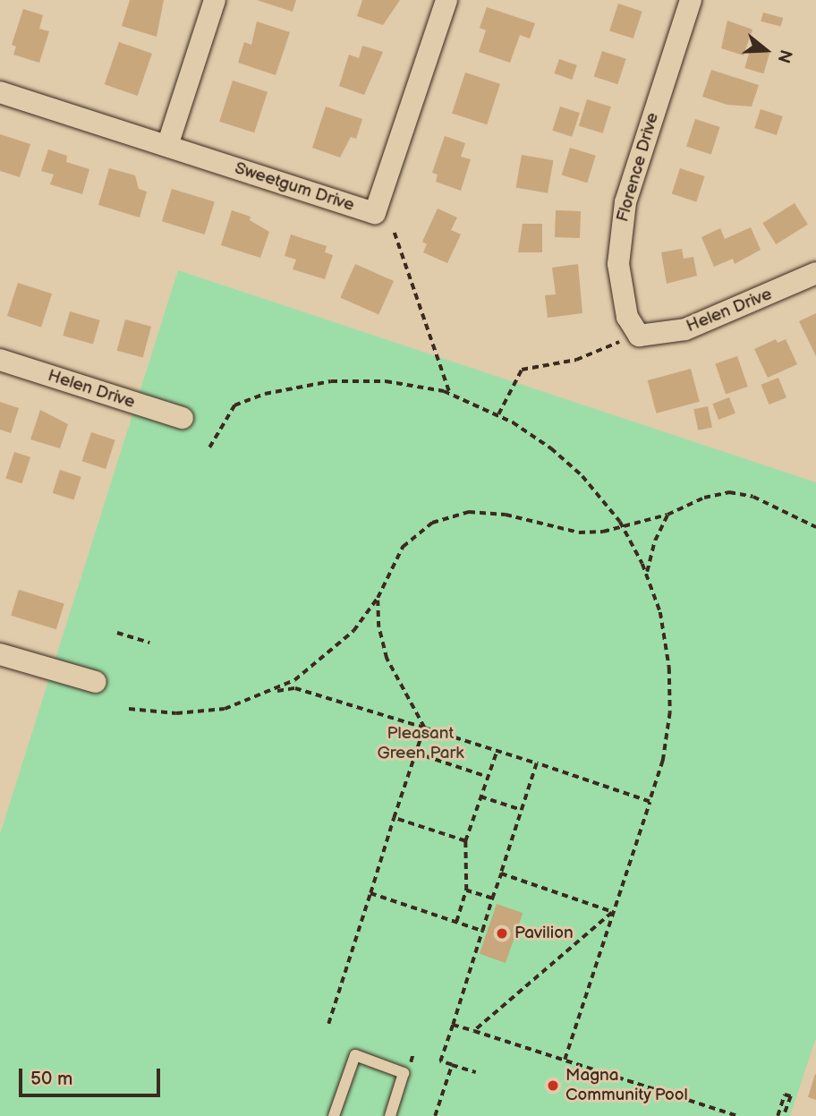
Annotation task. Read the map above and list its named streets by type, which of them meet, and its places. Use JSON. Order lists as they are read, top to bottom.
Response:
{
  "streets": {
    "street": ["Florence Drive", "Sweetgum Drive", "Helen Drive"]
  },
  "crossings": [
    ["Florence Drive", "Helen Drive"]
  ],
  "parks": ["Pleasant Green Park"],
  "places": ["Pavilion", "Magna Community Pool"],
  "scale_bar": "50 m",
  "north": "right"
}
